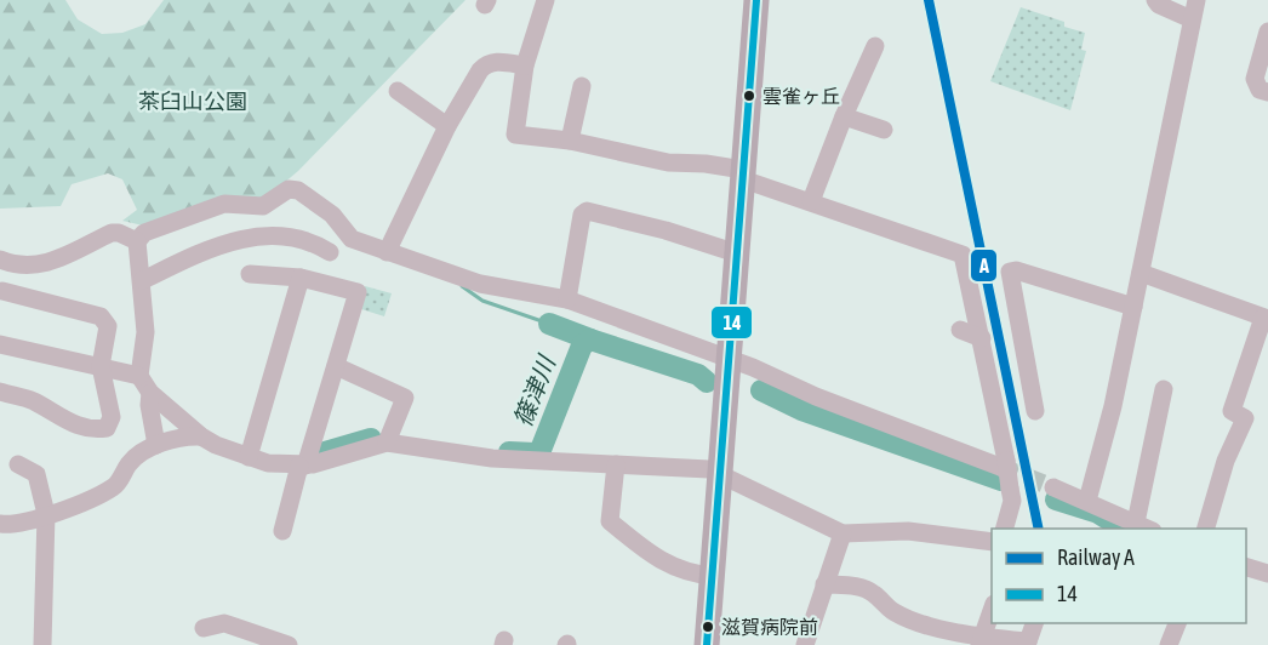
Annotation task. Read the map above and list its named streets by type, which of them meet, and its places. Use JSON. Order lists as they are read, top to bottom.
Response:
{
  "water": ["篠津川"],
  "parks": ["茶臼山公園"],
  "places": ["雲雀ヶ丘", "滋賀病院前"],
  "lines": ["rail line A", "transit line 14"],
  "legend": ["Railway A", "14"]
}
